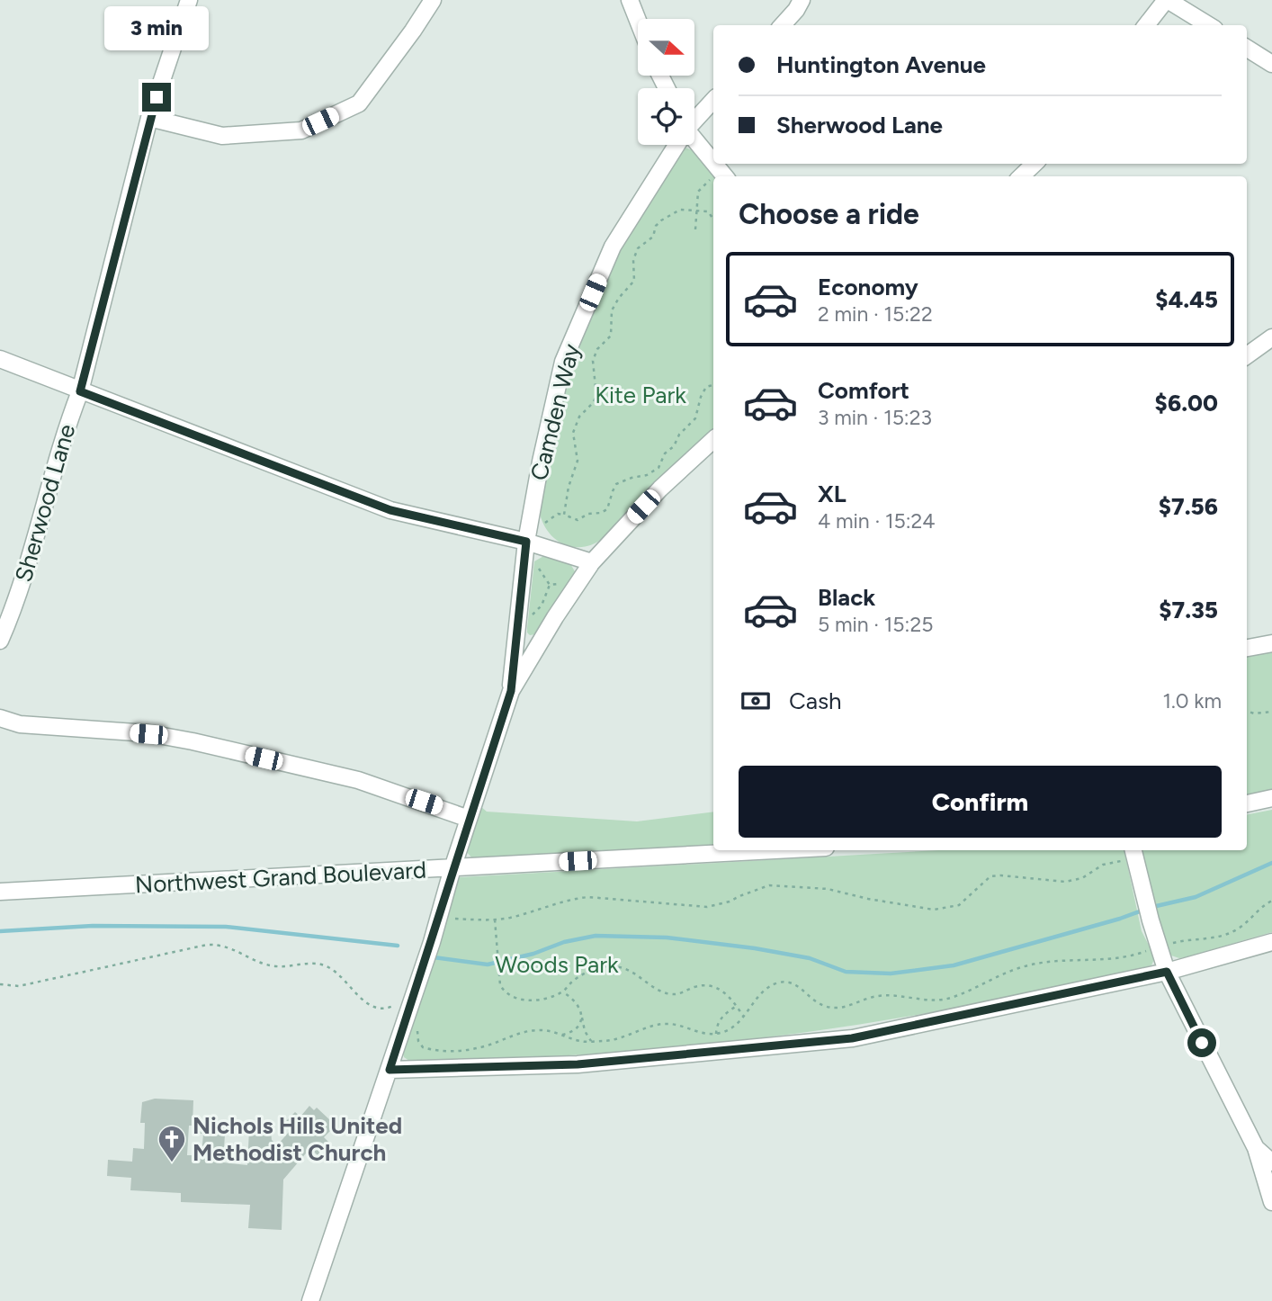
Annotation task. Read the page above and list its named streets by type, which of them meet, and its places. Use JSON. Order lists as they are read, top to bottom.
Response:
{
  "streets": {
    "street": ["Camden Way", "Sherwood Lane", "Northwest Grand Boulevard"]
  },
  "parks": ["Kite Park", "Woods Park"],
  "places": {
    "church": ["Nichols Hills United Methodist Church"]
  },
  "north": "right",
  "page": {
    "bubble": "3 min",
    "banner": ["Huntington Avenue", "Sherwood Lane"],
    "heading": "Choose a ride",
    "list": [
      {
        "name": "Economy",
        "note": "2 min · 15:22",
        "value": "$4.45"
      },
      {
        "name": "Comfort",
        "note": "3 min · 15:23",
        "value": "$6.00"
      },
      {
        "name": "XL",
        "note": "4 min · 15:24",
        "value": "$7.56"
      },
      {
        "name": "Black",
        "note": "5 min · 15:25",
        "value": "$7.35"
      }
    ],
    "pay": ["Cash", "1.0 km"],
    "buttons": "Confirm"
  }
}
